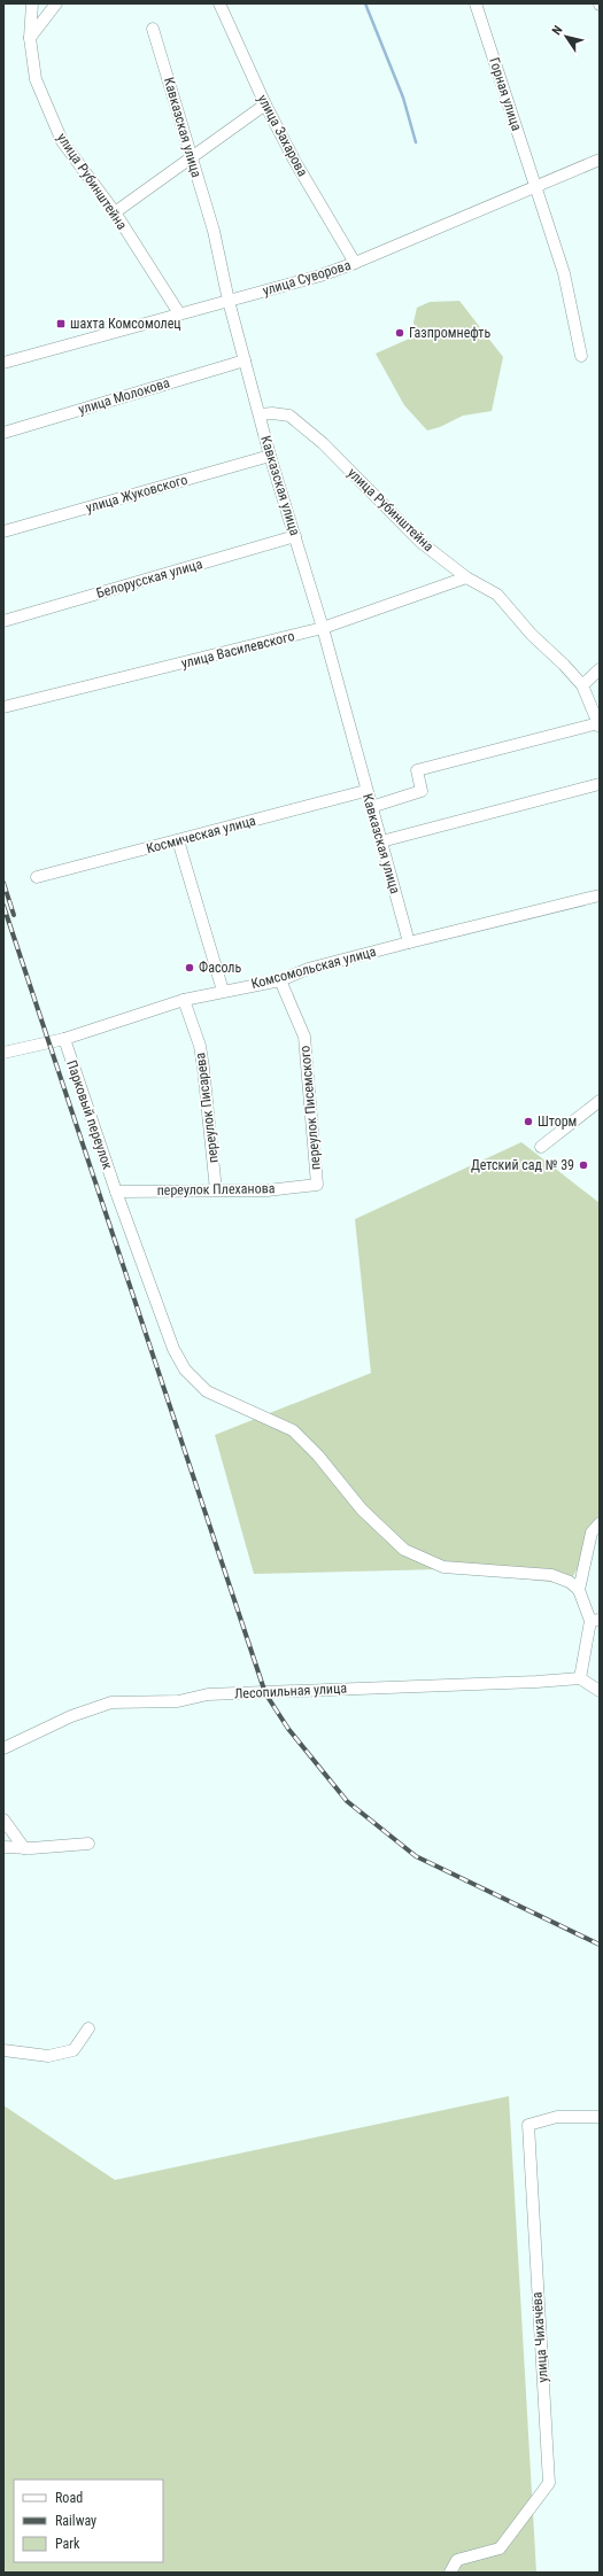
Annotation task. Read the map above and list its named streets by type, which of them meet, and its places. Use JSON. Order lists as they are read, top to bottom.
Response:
{
  "streets": {
    "street": [
      "Горная улица",
      "Кавказская улица",
      "улица Захарова",
      "улица Рубинштейна",
      "улица Суворова",
      "улица Молокова",
      "улица Жуковского",
      "Белорусская улица",
      "улица Василевского",
      "Космическая улица",
      "Комсомольская улица",
      "переулок Писарева",
      "переулок Писемского",
      "Парковый переулок",
      "переулок Плеханова",
      "Лесопильная улица",
      "улица Чихачёва"
    ]
  },
  "crossings": [
    ["Горная улица", "улица Суворова"],
    ["Кавказская улица", "улица Рубинштейна"],
    ["Кавказская улица", "улица Суворова"],
    ["Кавказская улица", "улица Молокова"],
    ["Кавказская улица", "улица Жуковского"],
    ["Кавказская улица", "Белорусская улица"],
    ["Кавказская улица", "улица Василевского"],
    ["Кавказская улица", "Космическая улица"],
    ["Кавказская улица", "Комсомольская улица"],
    ["улица Захарова", "улица Суворова"],
    ["улица Рубинштейна", "улица Суворова"],
    ["улица Рубинштейна", "улица Василевского"],
    ["Комсомольская улица", "переулок Писарева"],
    ["Комсомольская улица", "переулок Писемского"],
    ["Комсомольская улица", "Парковый переулок"],
    ["переулок Писарева", "переулок Плеханова"],
    ["переулок Писемского", "переулок Плеханова"],
    ["Парковый переулок", "переулок Плеханова"]
  ],
  "places": {
    "transit": ["шахта Комсомолец"],
    "other": [
      "Газпромнефть",
      "Фасоль",
      "Шторм",
      "Детский сад № 39"
    ]
  },
  "legend": ["Road", "Railway", "Park"],
  "north": "top left"
}
